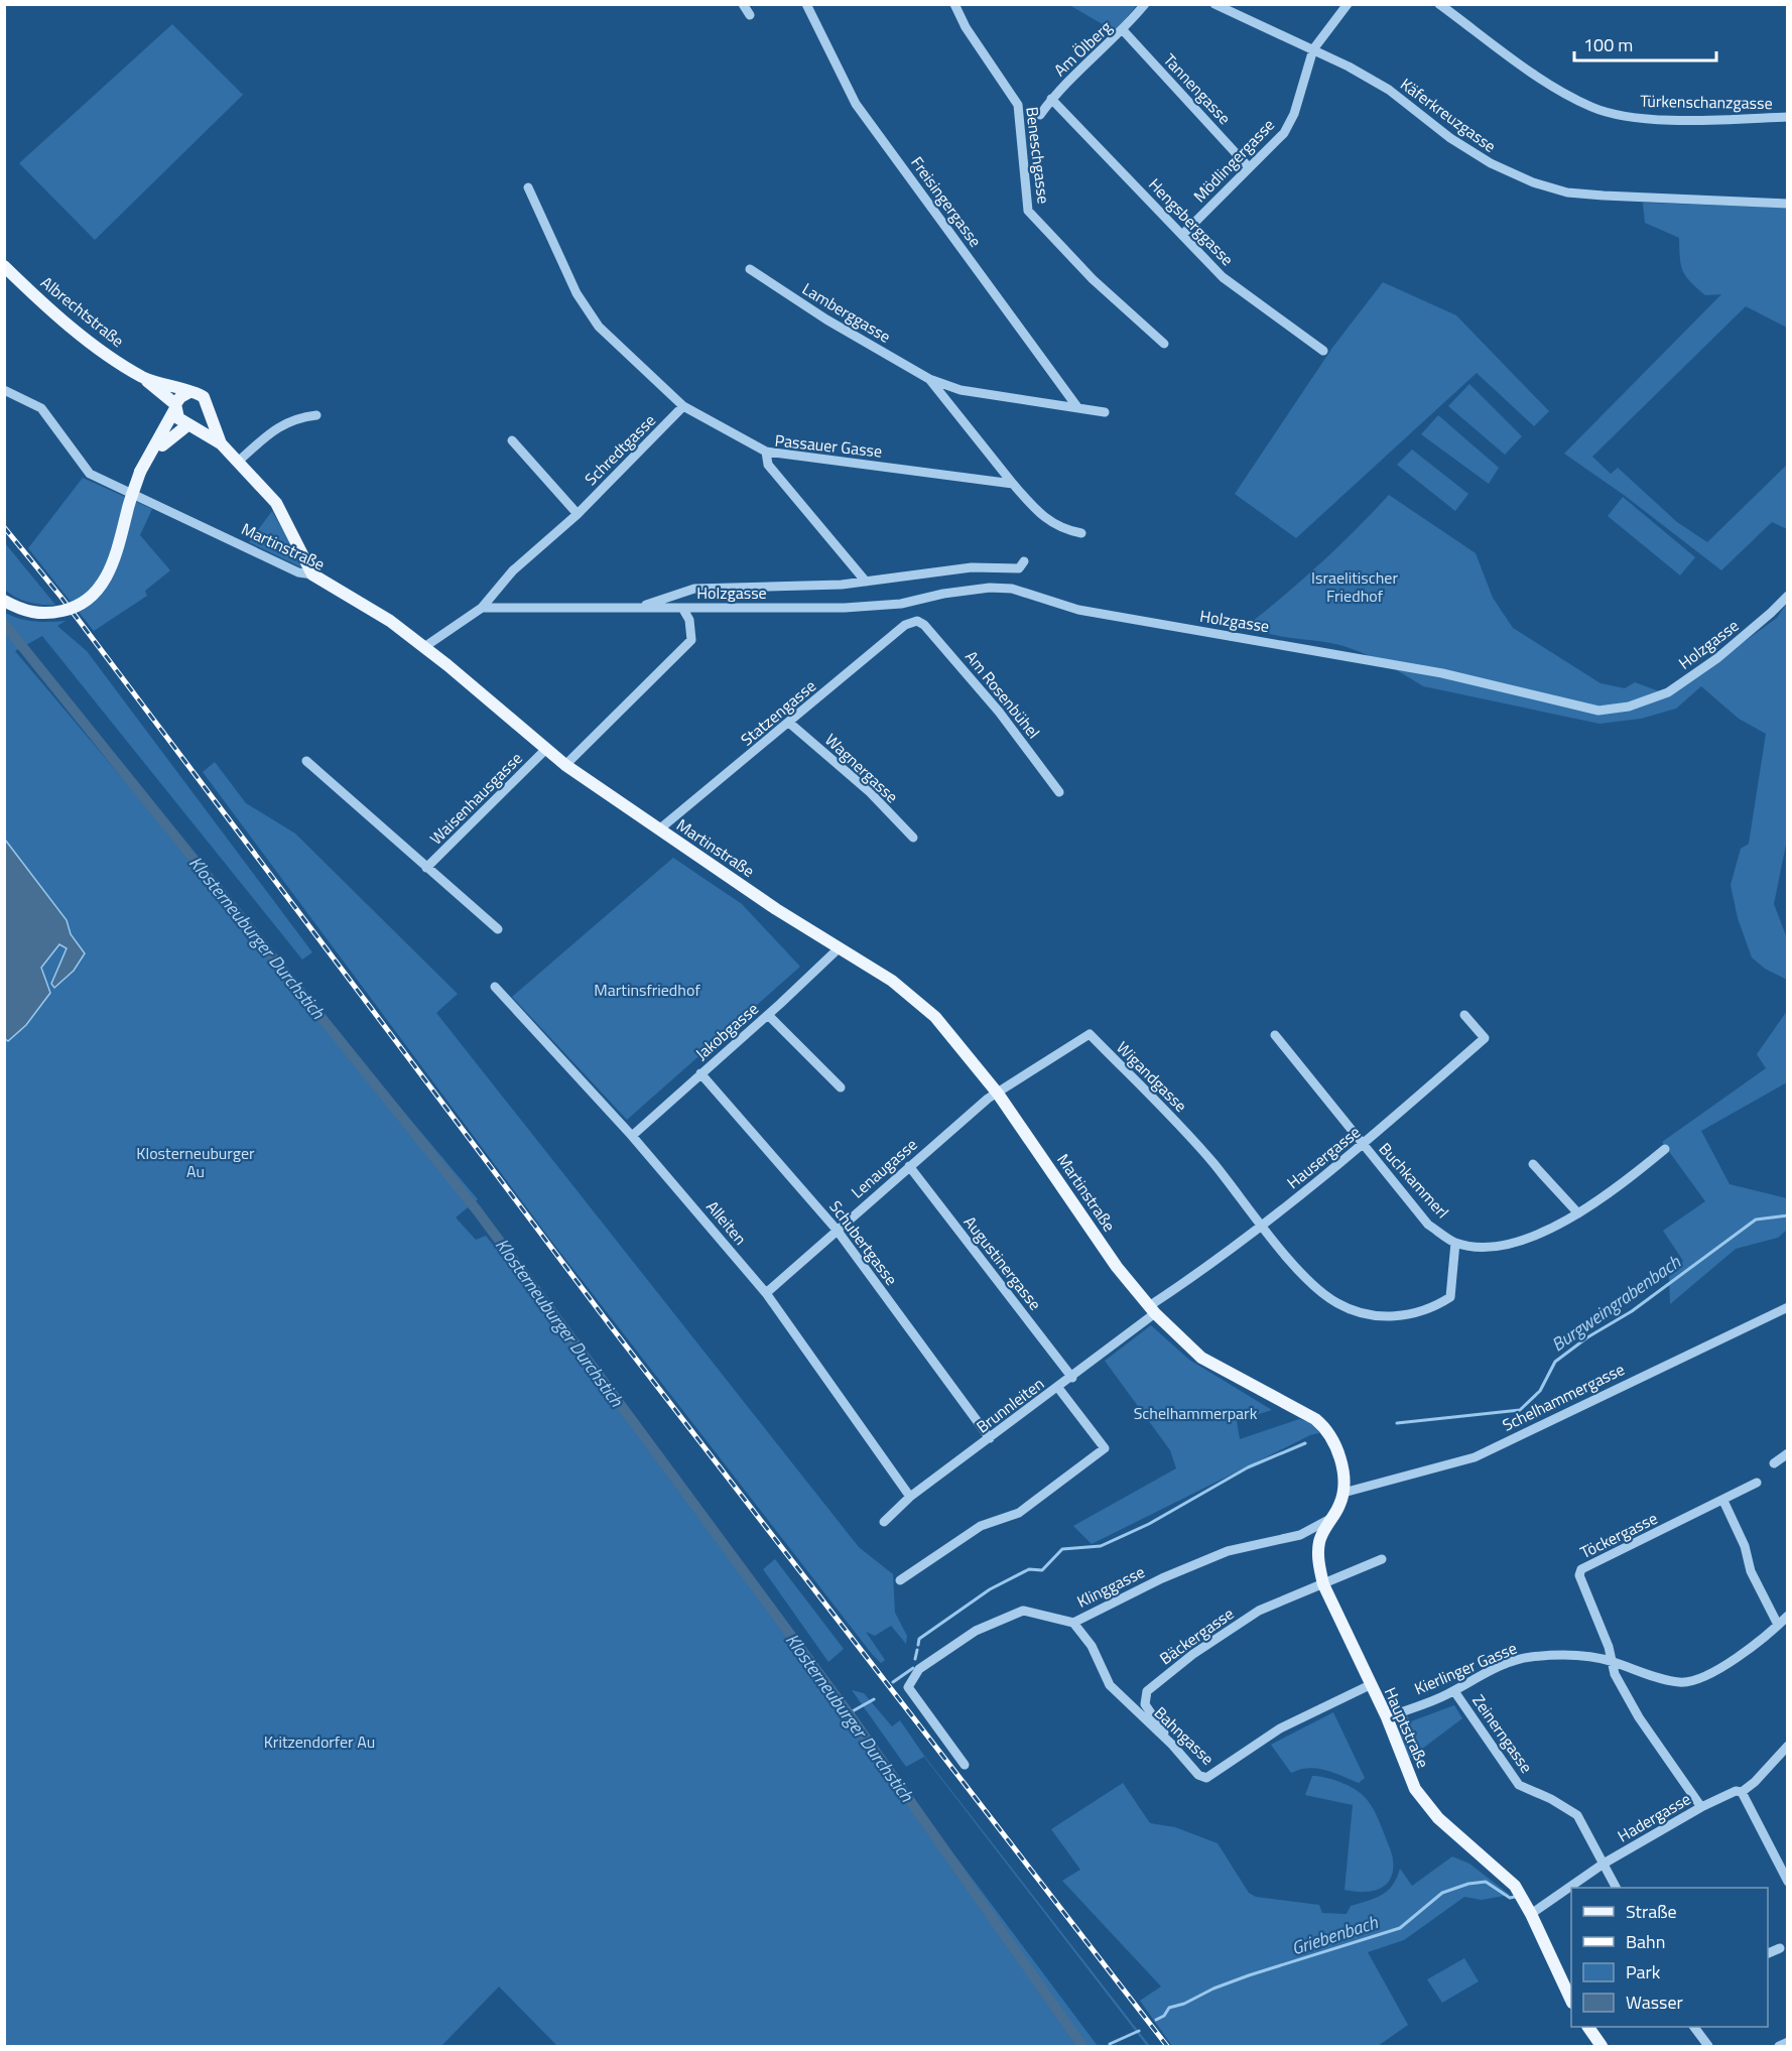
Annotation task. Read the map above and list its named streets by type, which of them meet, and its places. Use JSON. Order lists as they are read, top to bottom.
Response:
{
  "streets": {
    "main road": ["Albrechtstraße", "Martinstraße", "Hauptstraße"],
    "street": [
      "Am Ölberg",
      "Tannengasse",
      "Türkenschanzgasse",
      "Käferkreuzgasse",
      "Beneschgasse",
      "Mödlingergasse",
      "Freisingergasse",
      "Hengsberggasse",
      "Lamberggasse",
      "Passauer Gasse",
      "Schredtgasse",
      "Holzgasse",
      "Am Rosenbühel",
      "Statzengasse",
      "Wagnergasse",
      "Waisenhausgasse",
      "Jakobgasse",
      "Wigandgasse",
      "Hausergasse",
      "Lenaugasse",
      "Buchkammerl",
      "Alleiten",
      "Schubertgasse",
      "Augustinergasse",
      "Schelhammergasse",
      "Brunnleiten",
      "Töckergasse",
      "Klinggasse",
      "Bäckergasse",
      "Kierlinger Gasse",
      "Zeinerngasse",
      "Bahngasse",
      "Hadergasse"
    ]
  },
  "crossings": [
    ["Am Ölberg", "Tannengasse"],
    ["Am Ölberg", "Hengsberggasse"],
    ["Tannengasse", "Mödlingergasse"],
    ["Käferkreuzgasse", "Mödlingergasse"],
    ["Mödlingergasse", "Hengsberggasse"],
    ["Passauer Gasse", "Holzgasse"],
    ["Schredtgasse", "Holzgasse"],
    ["Martinstraße", "Statzengasse"],
    ["Martinstraße", "Waisenhausgasse"],
    ["Martinstraße", "Jakobgasse"],
    ["Martinstraße", "Wigandgasse"],
    ["Martinstraße", "Hausergasse"],
    ["Martinstraße", "Lenaugasse"],
    ["Martinstraße", "Schelhammergasse"],
    ["Martinstraße", "Brunnleiten"],
    ["Martinstraße", "Hauptstraße"],
    ["Am Rosenbühel", "Statzengasse"],
    ["Statzengasse", "Wagnergasse"],
    ["Jakobgasse", "Alleiten"],
    ["Jakobgasse", "Schubertgasse"],
    ["Wigandgasse", "Hausergasse"],
    ["Wigandgasse", "Lenaugasse"],
    ["Hausergasse", "Buchkammerl"],
    ["Hausergasse", "Brunnleiten"],
    ["Lenaugasse", "Alleiten"],
    ["Lenaugasse", "Schubertgasse"],
    ["Lenaugasse", "Augustinergasse"],
    ["Alleiten", "Brunnleiten"],
    ["Schubertgasse", "Brunnleiten"],
    ["Augustinergasse", "Brunnleiten"],
    ["Schelhammergasse", "Hauptstraße"],
    ["Töckergasse", "Kierlinger Gasse"],
    ["Klinggasse", "Hauptstraße"],
    ["Klinggasse", "Bahngasse"],
    ["Bäckergasse", "Hauptstraße"],
    ["Bäckergasse", "Bahngasse"],
    ["Kierlinger Gasse", "Hauptstraße"],
    ["Kierlinger Gasse", "Zeinerngasse"],
    ["Hauptstraße", "Bahngasse"],
    ["Hauptstraße", "Hadergasse"],
    ["Zeinerngasse", "Hadergasse"]
  ],
  "water": ["Klosterneuburger Durchstich", "Burgweingrabenbach", "Griebenbach"],
  "parks": [
    "Israelitischer Friedhof",
    "Martinsfriedhof",
    "Klosterneuburger Au",
    "Schelhammerpark",
    "Kritzendorfer Au"
  ],
  "legend": [
    "Straße",
    "Bahn",
    "Park",
    "Wasser"
  ],
  "scale_bar": "100 m"
}
